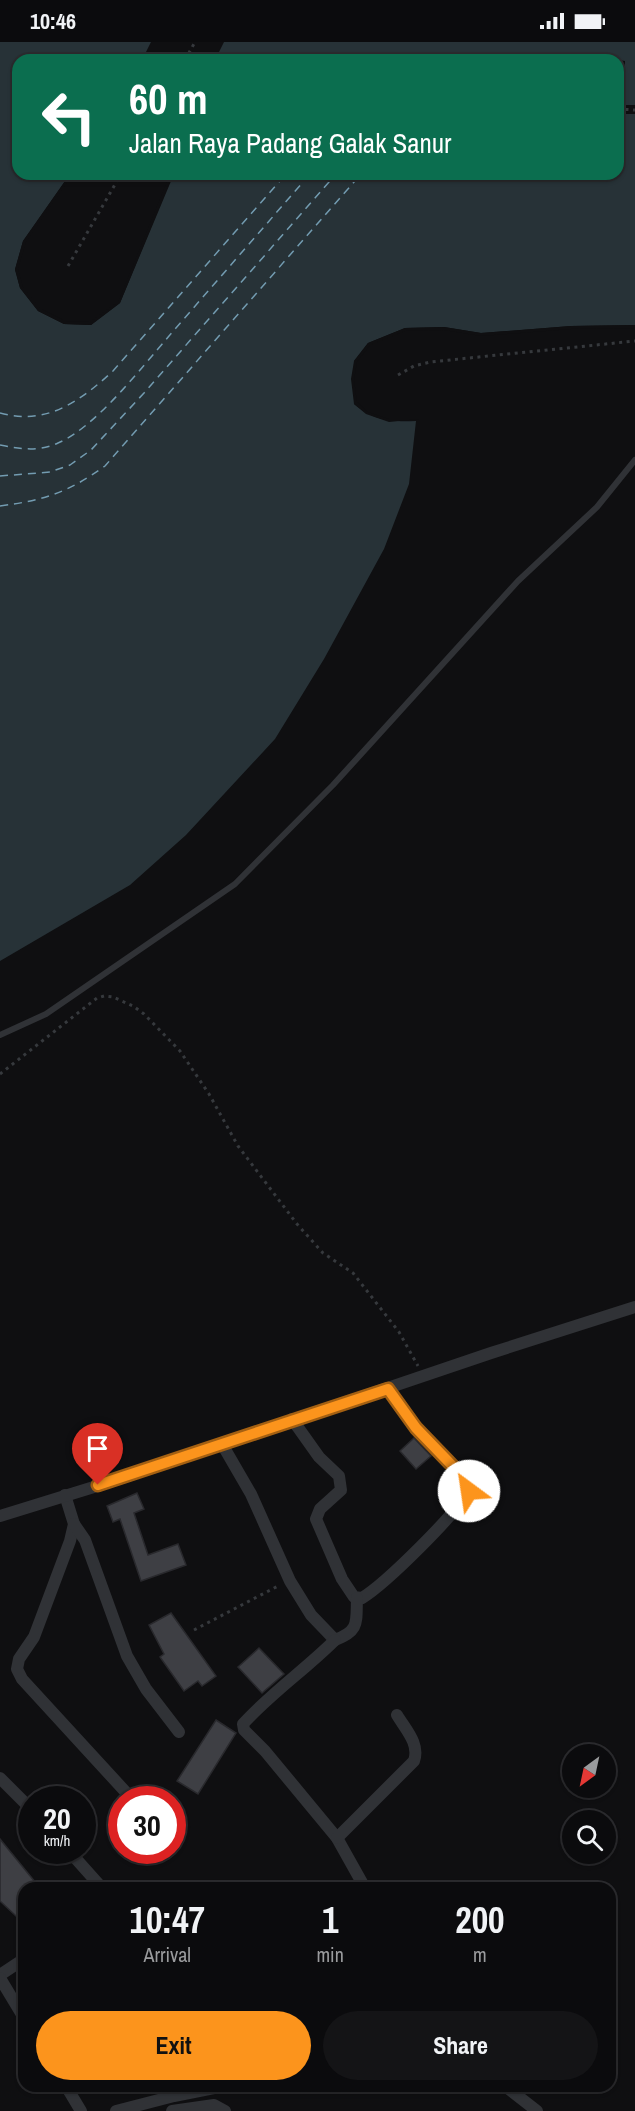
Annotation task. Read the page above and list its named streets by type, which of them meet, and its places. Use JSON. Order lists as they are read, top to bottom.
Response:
{
  "north": "bottom left",
  "page": {
    "status": "10:46",
    "turn": ["60 m", "Jalan Raya Padang Galak Sanur"],
    "speed": "20 km/h",
    "limit": "30",
    "eta": [
      "10:47",
      "Arrival",
      "1",
      "min",
      "200",
      "m"
    ],
    "buttons": ["Exit", "Share"]
  }
}
